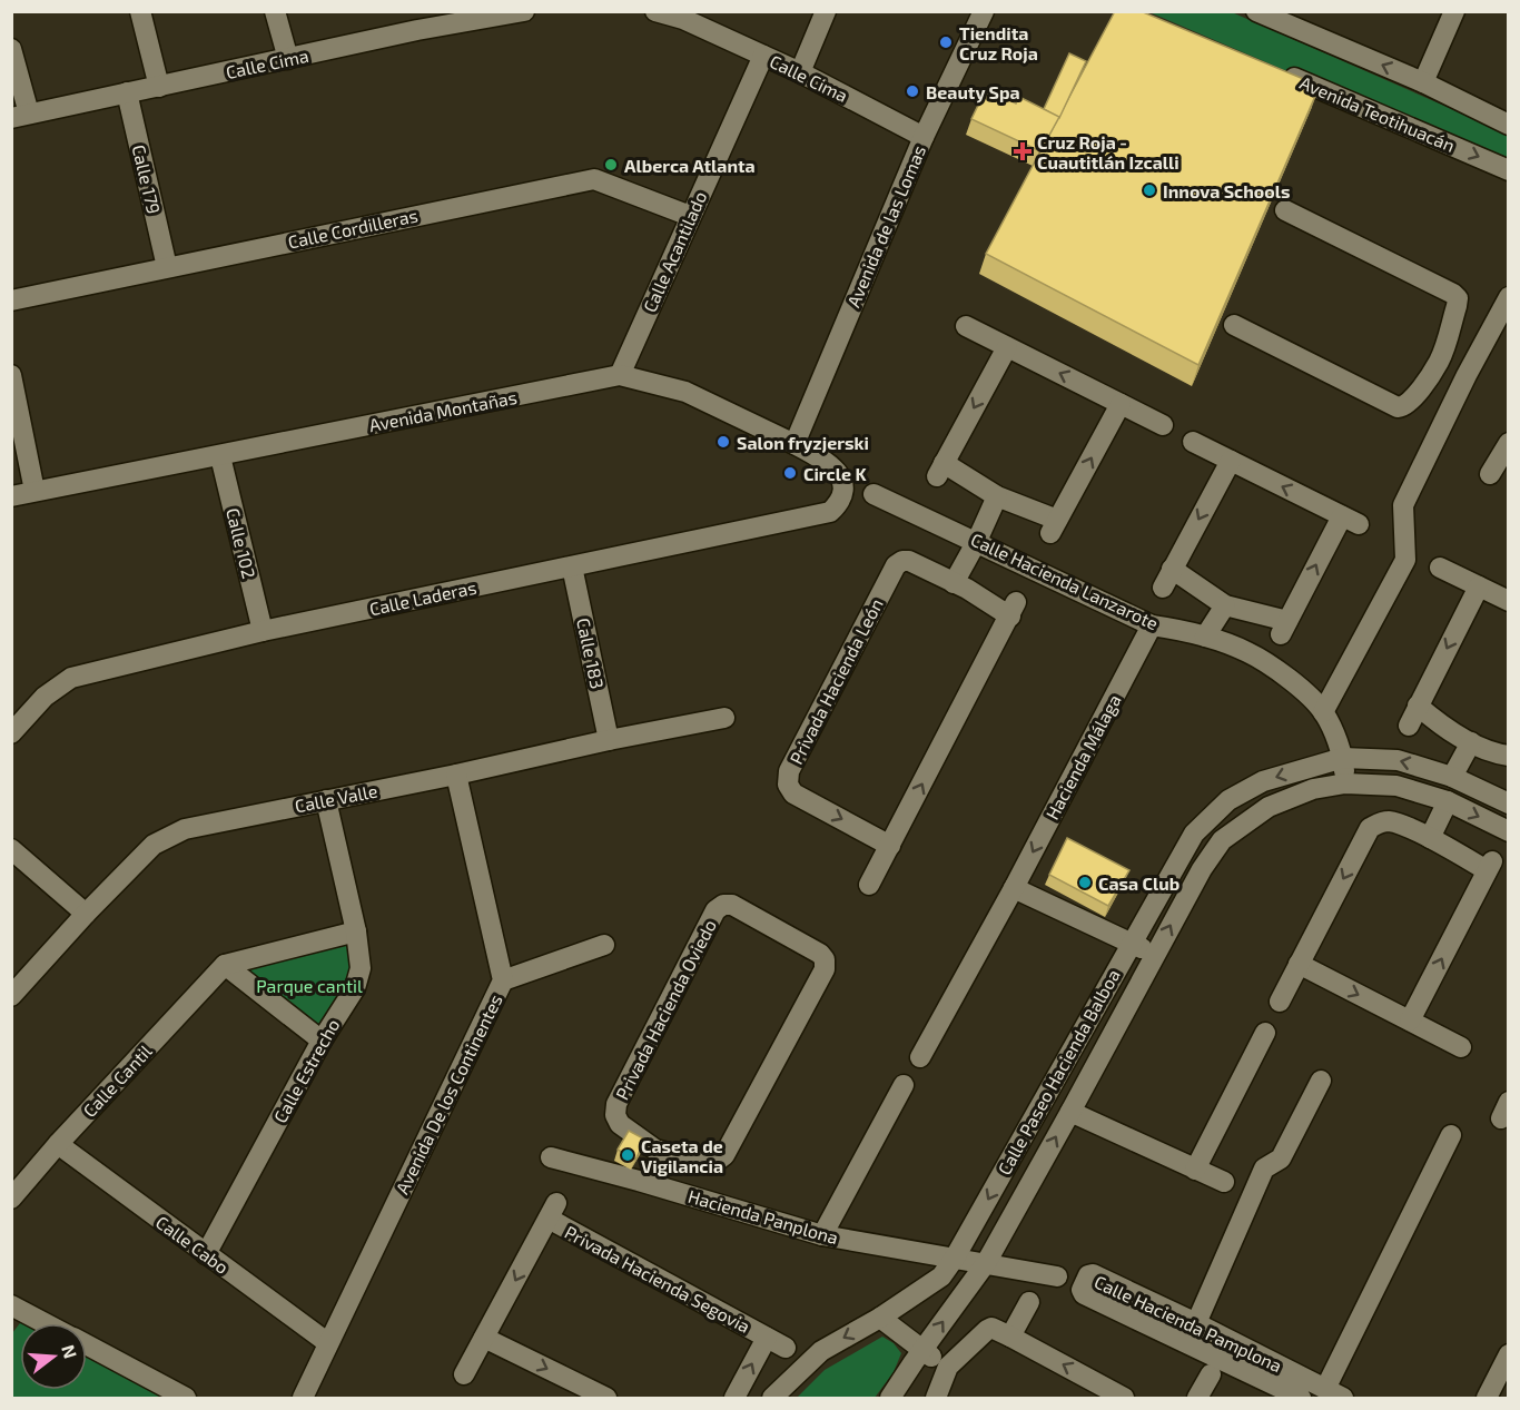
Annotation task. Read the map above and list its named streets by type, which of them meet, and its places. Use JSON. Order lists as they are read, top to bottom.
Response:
{
  "streets": {
    "street": [
      "Calle Cima",
      "Avenida Teotihuacán",
      "Calle 179",
      "Avenida de las Lomas",
      "Calle Cordilleras",
      "Calle Acantilado",
      "Avenida Montañas",
      "Calle 102",
      "Calle Hacienda Lanzarote",
      "Calle Laderas",
      "Calle 183",
      "Privada Hacienda León",
      "Hacienda Málaga",
      "Calle Valle",
      "Privada Hacienda Oviedo",
      "Calle Estrecho",
      "Calle Paseo Hacienda Balboa",
      "Calle Cantil",
      "Avenida De los Continentes",
      "Hacienda Panplona",
      "Calle Cabo",
      "Privada Hacienda Segovia",
      "Calle Hacienda Pamplona"
    ]
  },
  "crossings": [
    ["Calle Cima", "Calle 179"],
    ["Calle Cima", "Avenida de las Lomas"],
    ["Calle Cima", "Calle Acantilado"],
    ["Calle 179", "Calle Cordilleras"],
    ["Avenida de las Lomas", "Avenida Montañas"],
    ["Calle Cordilleras", "Calle Acantilado"],
    ["Calle Acantilado", "Avenida Montañas"],
    ["Avenida Montañas", "Calle 102"],
    ["Avenida Montañas", "Calle Laderas"],
    ["Calle 102", "Calle Laderas"],
    ["Calle Hacienda Lanzarote", "Hacienda Málaga"],
    ["Calle Hacienda Lanzarote", "Calle Paseo Hacienda Balboa"],
    ["Calle Laderas", "Calle 183"],
    ["Calle 183", "Calle Valle"],
    ["Calle Valle", "Calle Estrecho"],
    ["Calle Valle", "Avenida De los Continentes"],
    ["Calle Estrecho", "Calle Cabo"],
    ["Calle Paseo Hacienda Balboa", "Hacienda Panplona"],
    ["Calle Cantil", "Calle Cabo"],
    ["Avenida De los Continentes", "Calle Cabo"]
  ],
  "one_way": ["Hacienda Málaga"],
  "parks": ["Parque cantil"],
  "places": {
    "other": [
      "Tiendita Cruz Roja",
      "Beauty Spa",
      "Alberca Atlanta",
      "Innova Schools",
      "Salon fryzjerski",
      "Circle K",
      "Casa Club",
      "Caseta de Vigilancia"
    ],
    "health": ["Cruz Roja - Cuautitlán Izcalli"]
  },
  "north": "right"
}
